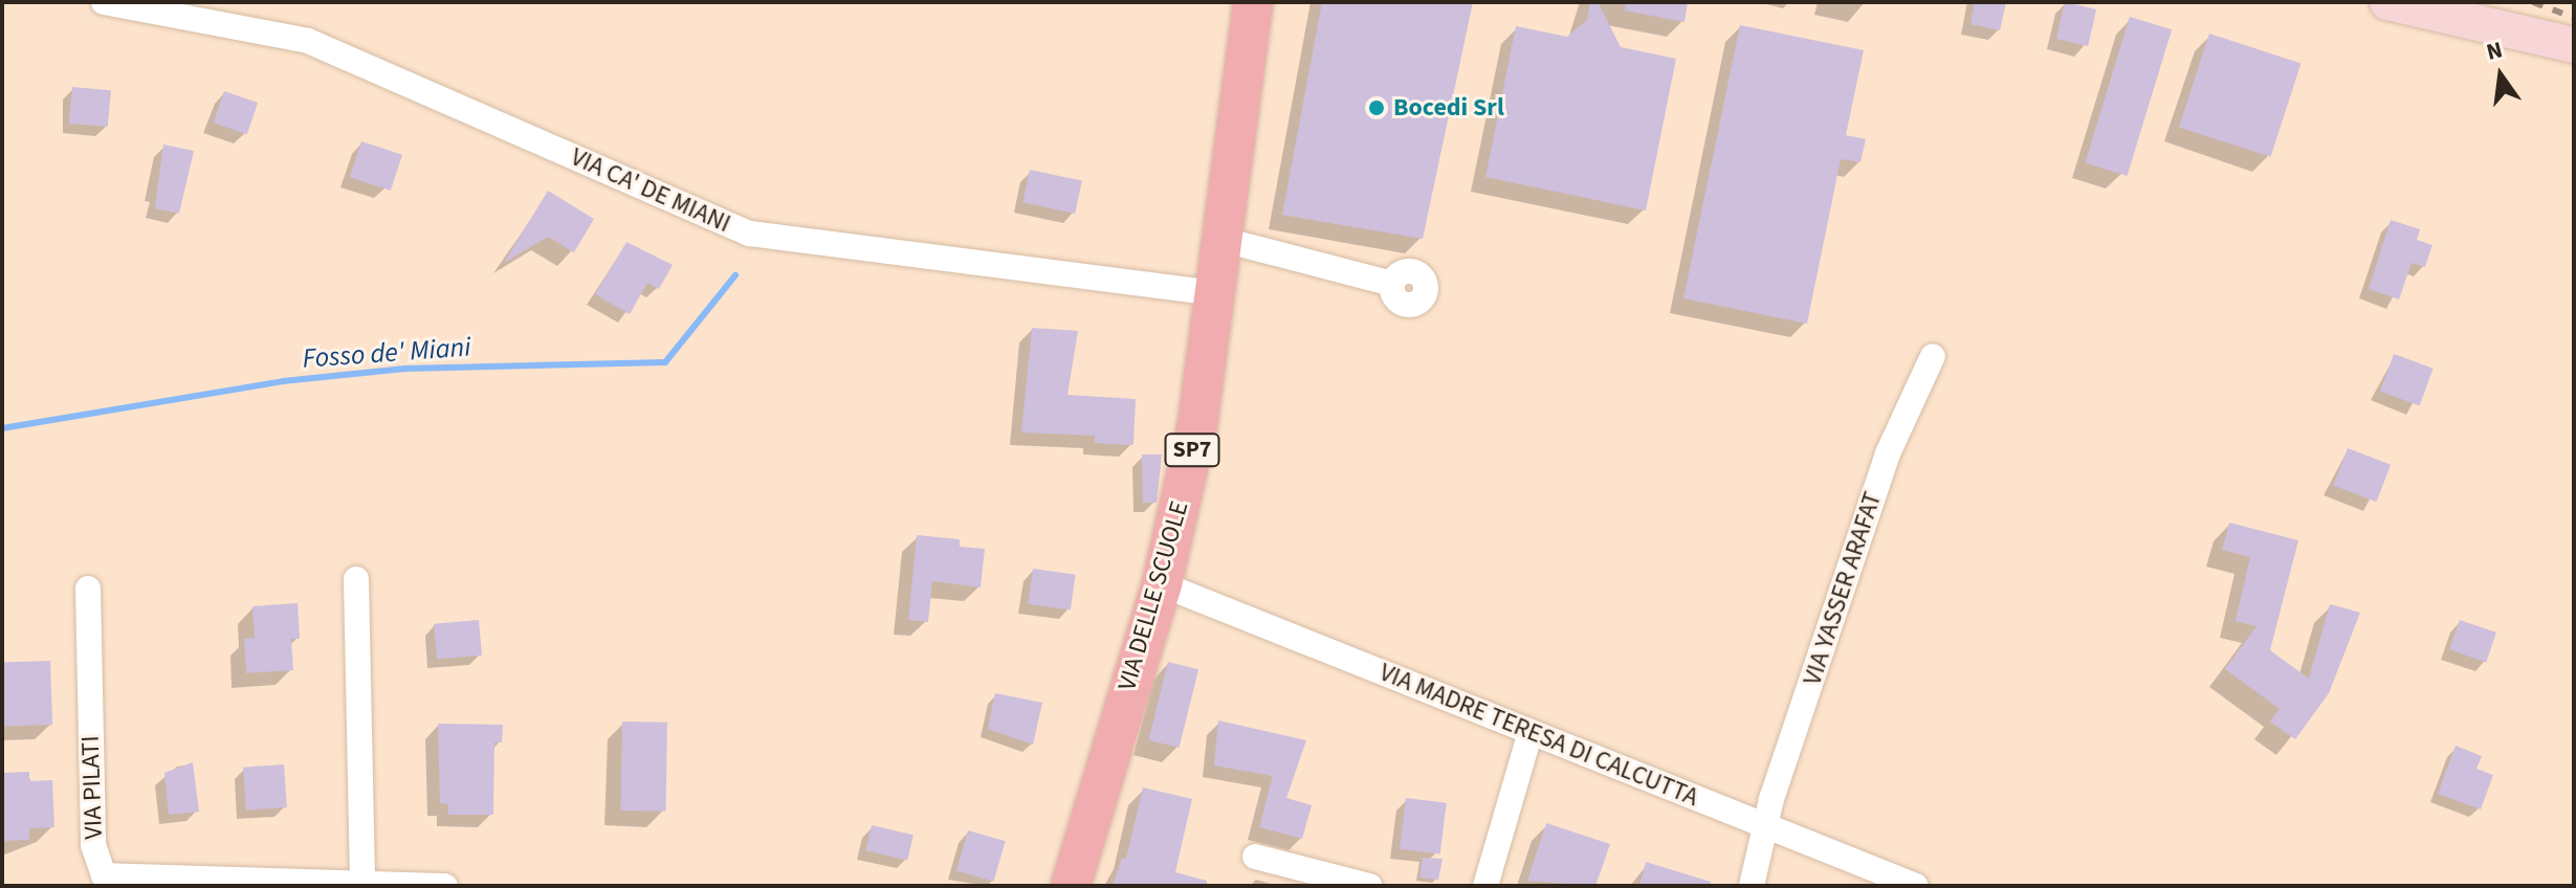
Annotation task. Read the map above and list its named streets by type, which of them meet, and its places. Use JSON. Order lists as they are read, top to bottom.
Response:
{
  "streets": {
    "main road": ["SP7", "VIA DELLE SCUOLE"],
    "street": [
      "VIA CA' DE MIANI",
      "VIA YASSER ARAFAT",
      "VIA MADRE TERESA DI CALCUTTA",
      "VIA PILATI"
    ]
  },
  "crossings": [
    ["VIA CA' DE MIANI", "VIA DELLE SCUOLE"],
    ["VIA YASSER ARAFAT", "VIA MADRE TERESA DI CALCUTTA"],
    ["VIA DELLE SCUOLE", "VIA MADRE TERESA DI CALCUTTA"]
  ],
  "water": ["Fosso de' Miani"],
  "places": ["Bocedi Srl"],
  "north": "top"
}
